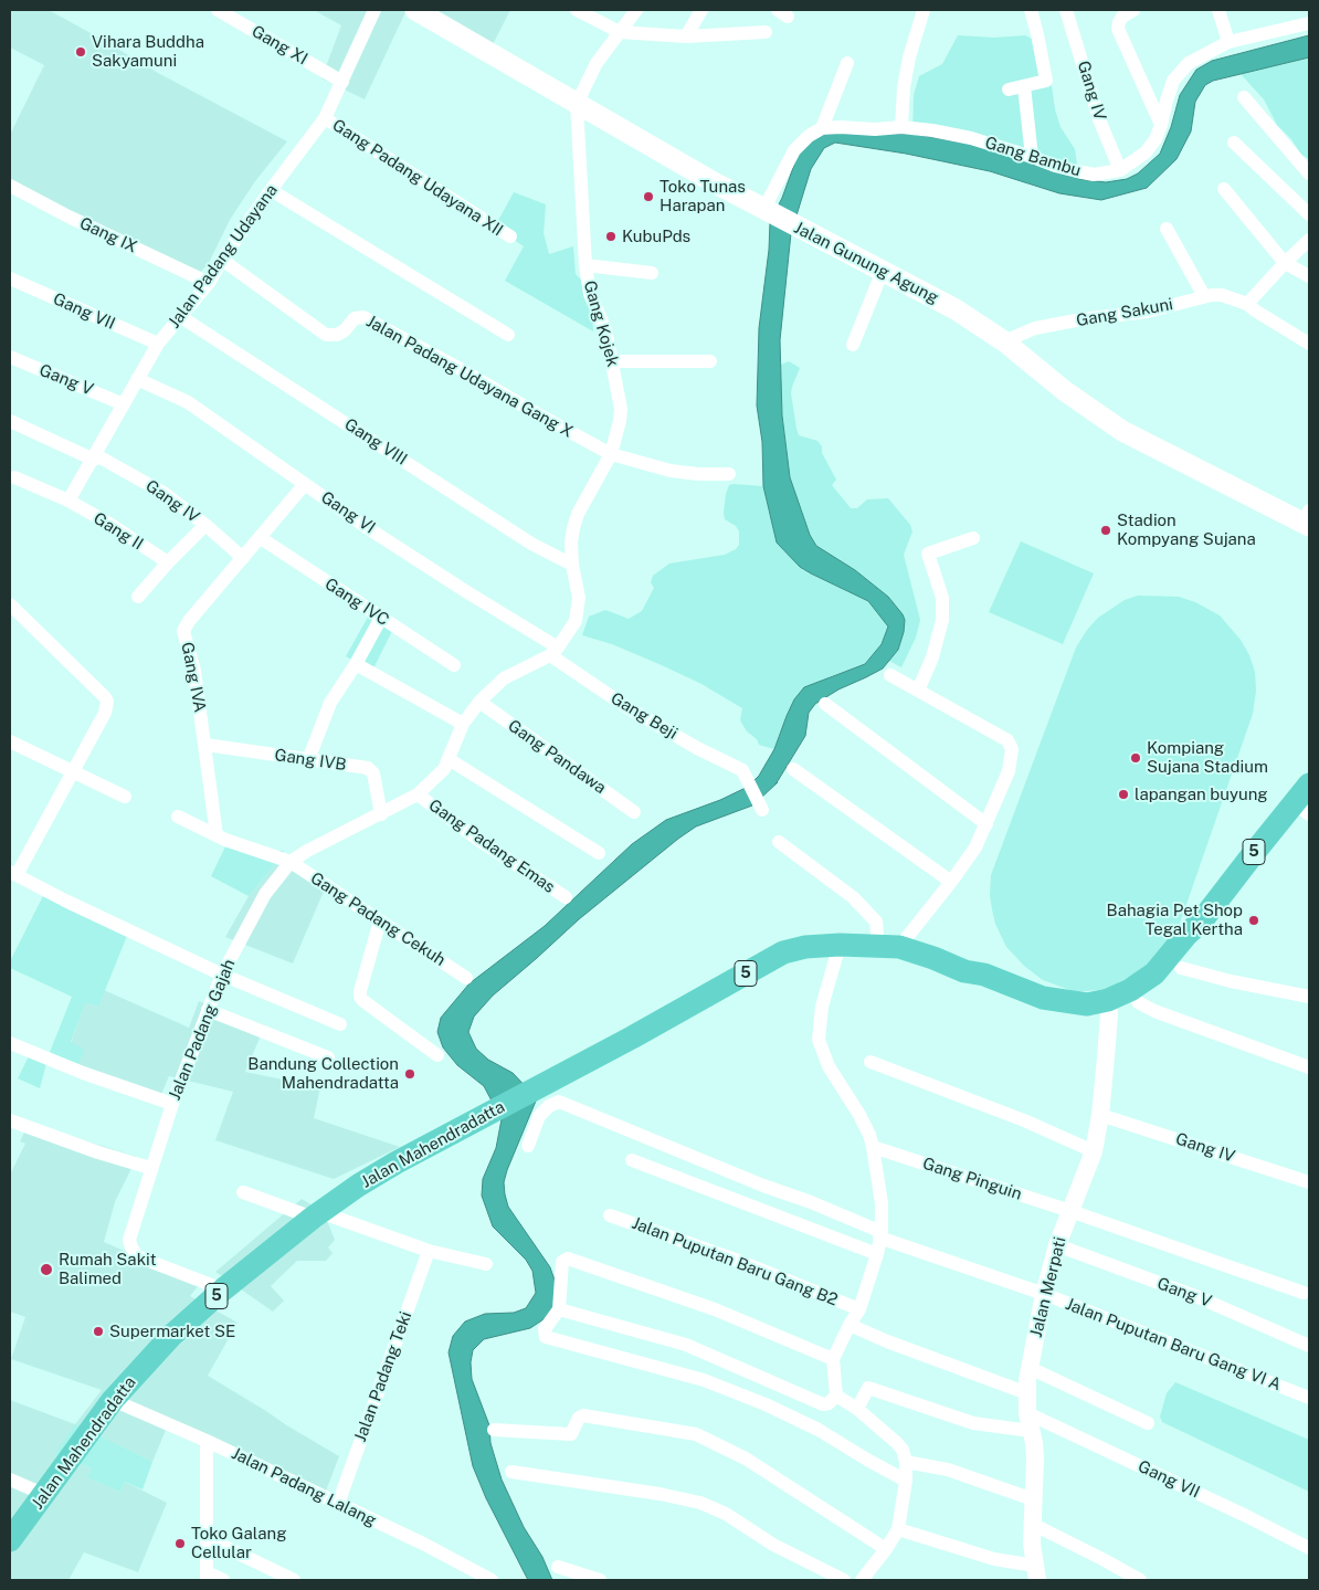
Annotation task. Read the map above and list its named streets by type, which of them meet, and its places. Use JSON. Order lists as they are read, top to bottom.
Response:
{
  "streets": {
    "highway": ["5", "Jalan Mahendradatta"],
    "main road": ["Jalan Gunung Agung"],
    "street": [
      "Gang XI",
      "Gang IV",
      "Gang Bambu",
      "Gang Padang Udayana XII",
      "Gang IX",
      "Jalan Padang Udayana",
      "Gang VII",
      "Gang Sakuni",
      "Gang Kojek",
      "Jalan Padang Udayana Gang X",
      "Gang V",
      "Gang VIII",
      "Gang VI",
      "Gang II",
      "Gang IVC",
      "Gang IVA",
      "Gang Beji",
      "Gang Pandawa",
      "Gang IVB",
      "Gang Padang Emas",
      "Gang Padang Cekuh",
      "Jalan Padang Gajah",
      "Gang Pinguin",
      "Jalan Puputan Baru Gang B2",
      "Jalan Merpati",
      "Jalan Puputan Baru Gang VI A",
      "Jalan Padang Teki",
      "Jalan Padang Lalang"
    ]
  },
  "crossings": [
    ["Gang XI", "Jalan Padang Udayana"],
    ["Gang IV", "Gang Bambu"],
    ["Gang IV", "Jalan Padang Udayana"],
    ["Gang IV", "Gang IVA"],
    ["Gang IV", "Jalan Merpati"],
    ["Gang Padang Udayana XII", "Jalan Padang Udayana"],
    ["Gang IX", "Jalan Padang Udayana"],
    ["Jalan Padang Udayana", "Gang VII"],
    ["Jalan Padang Udayana", "Jalan Padang Udayana Gang X"],
    ["Jalan Padang Udayana", "Gang V"],
    ["Jalan Padang Udayana", "Gang VIII"],
    ["Jalan Padang Udayana", "Gang VI"],
    ["Jalan Padang Udayana", "Gang II"],
    ["Jalan Gunung Agung", "Gang Sakuni"],
    ["Jalan Gunung Agung", "Gang Kojek"],
    ["Gang VII", "Jalan Merpati"],
    ["Gang Kojek", "Jalan Padang Udayana Gang X"],
    ["Gang Kojek", "Gang VIII"],
    ["Gang Kojek", "Gang VI"],
    ["Gang Kojek", "Gang Beji"],
    ["Gang Kojek", "Jalan Padang Gajah"],
    ["Gang V", "Jalan Merpati"],
    ["Gang VI", "Gang IVA"],
    ["Gang VI", "Gang Beji"],
    ["Gang VI", "Jalan Padang Gajah"],
    ["Gang IVC", "Gang IVA"],
    ["Gang IVA", "Gang IVB"],
    ["Gang Beji", "Jalan Padang Gajah"],
    ["Gang Pandawa", "Jalan Padang Gajah"],
    ["Gang IVB", "Jalan Padang Gajah"],
    ["Gang Padang Emas", "Jalan Padang Gajah"],
    ["Gang Padang Cekuh", "Jalan Padang Gajah"],
    ["Jalan Padang Gajah", "Jalan Mahendradatta"],
    ["Jalan Mahendradatta", "Jalan Merpati"],
    ["Jalan Mahendradatta", "Jalan Padang Lalang"],
    ["Gang Pinguin", "Jalan Merpati"],
    ["Jalan Merpati", "Jalan Puputan Baru Gang VI A"],
    ["Jalan Padang Teki", "Jalan Padang Lalang"]
  ],
  "places": [
    "Vihara Buddha Sakyamuni",
    "Toko Tunas Harapan",
    "KubuPds",
    "Stadion Kompyang Sujana",
    "Kompiang Sujana Stadium",
    "lapangan buyung",
    "Bahagia Pet Shop Tegal Kertha",
    "Bandung Collection Mahendradatta",
    "Rumah Sakit Balimed",
    "Supermarket SE",
    "Toko Galang Cellular"
  ]
}
